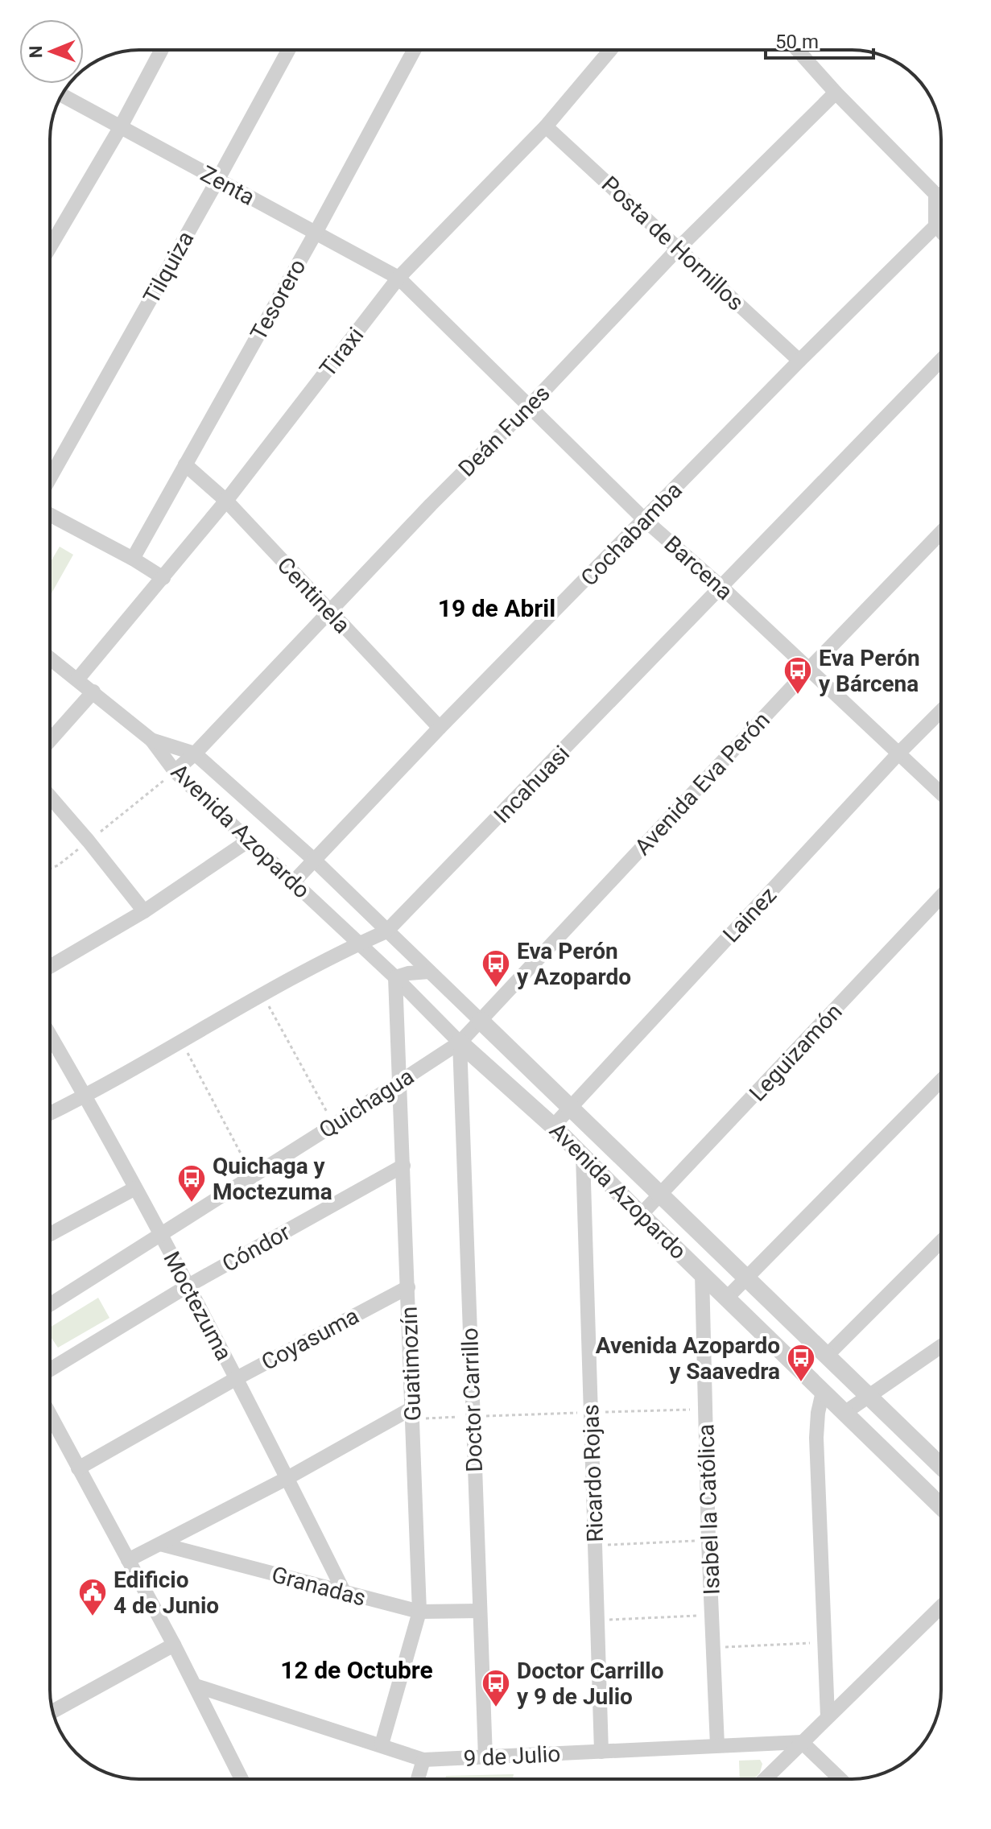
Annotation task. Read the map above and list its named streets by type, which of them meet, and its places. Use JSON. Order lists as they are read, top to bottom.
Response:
{
  "streets": {
    "street": [
      "Zenta",
      "Posta de Hornillos",
      "Tilquiza",
      "Tesorero",
      "Tiraxi",
      "Deán Funes",
      "Cochabamba",
      "Barcena",
      "Centinela",
      "Avenida Eva Perón",
      "Incahuasi",
      "Avenida Azopardo",
      "Lainez",
      "Leguizamón",
      "Quichagua",
      "Cóndor",
      "Moctezuma",
      "Coyasuma",
      "Guatimozín",
      "Doctor Carrillo",
      "Ricardo Rojas",
      "Isabel la Católica",
      "Granadas",
      "9 de Julio"
    ]
  },
  "crossings": [
    ["Zenta", "Tilquiza"],
    ["Zenta", "Tesorero"],
    ["Zenta", "Tiraxi"],
    ["Zenta", "Barcena"],
    ["Posta de Hornillos", "Tiraxi"],
    ["Posta de Hornillos", "Deán Funes"],
    ["Posta de Hornillos", "Cochabamba"],
    ["Tesorero", "Centinela"],
    ["Tiraxi", "Barcena"],
    ["Tiraxi", "Centinela"],
    ["Deán Funes", "Barcena"],
    ["Deán Funes", "Centinela"],
    ["Deán Funes", "Avenida Azopardo"],
    ["Cochabamba", "Barcena"],
    ["Cochabamba", "Centinela"],
    ["Cochabamba", "Avenida Azopardo"],
    ["Barcena", "Avenida Eva Perón"],
    ["Barcena", "Incahuasi"],
    ["Barcena", "Lainez"],
    ["Avenida Eva Perón", "Avenida Azopardo"],
    ["Avenida Eva Perón", "Quichagua"],
    ["Avenida Eva Perón", "Doctor Carrillo"],
    ["Incahuasi", "Avenida Azopardo"],
    ["Incahuasi", "Moctezuma"],
    ["Avenida Azopardo", "Lainez"],
    ["Avenida Azopardo", "Leguizamón"],
    ["Avenida Azopardo", "Quichagua"],
    ["Avenida Azopardo", "Guatimozín"],
    ["Avenida Azopardo", "Doctor Carrillo"],
    ["Avenida Azopardo", "Ricardo Rojas"],
    ["Avenida Azopardo", "Isabel la Católica"],
    ["Quichagua", "Moctezuma"],
    ["Quichagua", "Guatimozín"],
    ["Quichagua", "Doctor Carrillo"],
    ["Cóndor", "Moctezuma"],
    ["Cóndor", "Guatimozín"],
    ["Moctezuma", "Coyasuma"],
    ["Moctezuma", "Granadas"],
    ["Coyasuma", "Guatimozín"],
    ["Guatimozín", "Granadas"],
    ["Guatimozín", "9 de Julio"],
    ["Doctor Carrillo", "Granadas"],
    ["Doctor Carrillo", "9 de Julio"],
    ["Ricardo Rojas", "9 de Julio"],
    ["Isabel la Católica", "9 de Julio"]
  ],
  "districts": ["19 de Abril", "12 de Octubre"],
  "places": {
    "bus stop": [
      "Eva Perón y Bárcena",
      "Eva Perón y Azopardo",
      "Quichaga y Moctezuma",
      "Avenida Azopardo y Saavedra",
      "Doctor Carrillo y 9 de Julio"
    ],
    "public building": ["Edificio 4 de Junio"]
  },
  "scale_bar": "50 m",
  "north": "left"
}
